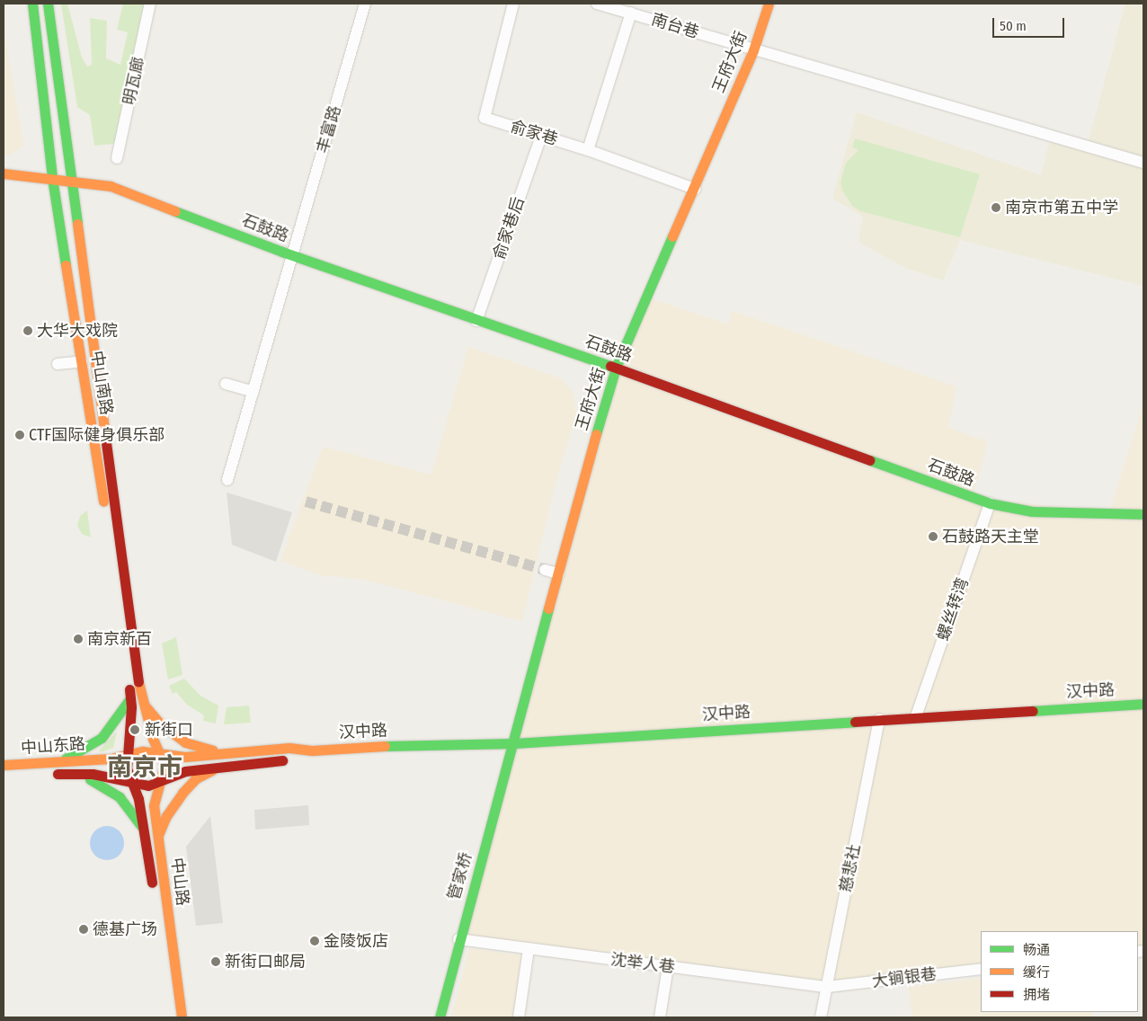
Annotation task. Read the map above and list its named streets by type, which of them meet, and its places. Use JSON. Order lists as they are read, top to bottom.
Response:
{
  "streets": {
    "main road": [
      "王府大街",
      "石鼓路",
      "中山南路",
      "汉中路",
      "中山东路",
      "管家桥",
      "中山路"
    ],
    "street": [
      "南台巷",
      "明瓦廊",
      "丰富路",
      "俞家巷",
      "俞家巷后",
      "螺丝转湾",
      "慈悲社",
      "沈举人巷",
      "大锏银巷"
    ]
  },
  "crossings": [
    ["南台巷", "王府大街"],
    ["王府大街", "俞家巷"],
    ["王府大街", "石鼓路"],
    ["王府大街", "汉中路"],
    ["王府大街", "管家桥"],
    ["丰富路", "石鼓路"],
    ["俞家巷", "俞家巷后"],
    ["石鼓路", "俞家巷后"],
    ["石鼓路", "中山南路"],
    ["石鼓路", "螺丝转湾"],
    ["中山南路", "汉中路"],
    ["中山南路", "中山东路"],
    ["中山南路", "中山路"],
    ["螺丝转湾", "汉中路"],
    ["汉中路", "中山东路"],
    ["汉中路", "慈悲社"],
    ["汉中路", "管家桥"],
    ["汉中路", "中山路"],
    ["中山东路", "中山路"],
    ["慈悲社", "沈举人巷"],
    ["慈悲社", "大锏银巷"],
    ["管家桥", "沈举人巷"],
    ["沈举人巷", "大锏银巷"]
  ],
  "districts": ["南京市"],
  "places": [
    "南京市第五中学",
    "大华大戏院",
    "CTF国际健身俱乐部",
    "石鼓路天主堂",
    "南京新百",
    "新街口",
    "德基广场",
    "金陵饭店",
    "新街口邮局"
  ],
  "legend": ["畅通", "缓行", "拥堵"],
  "scale_bar": "50 m"
}
